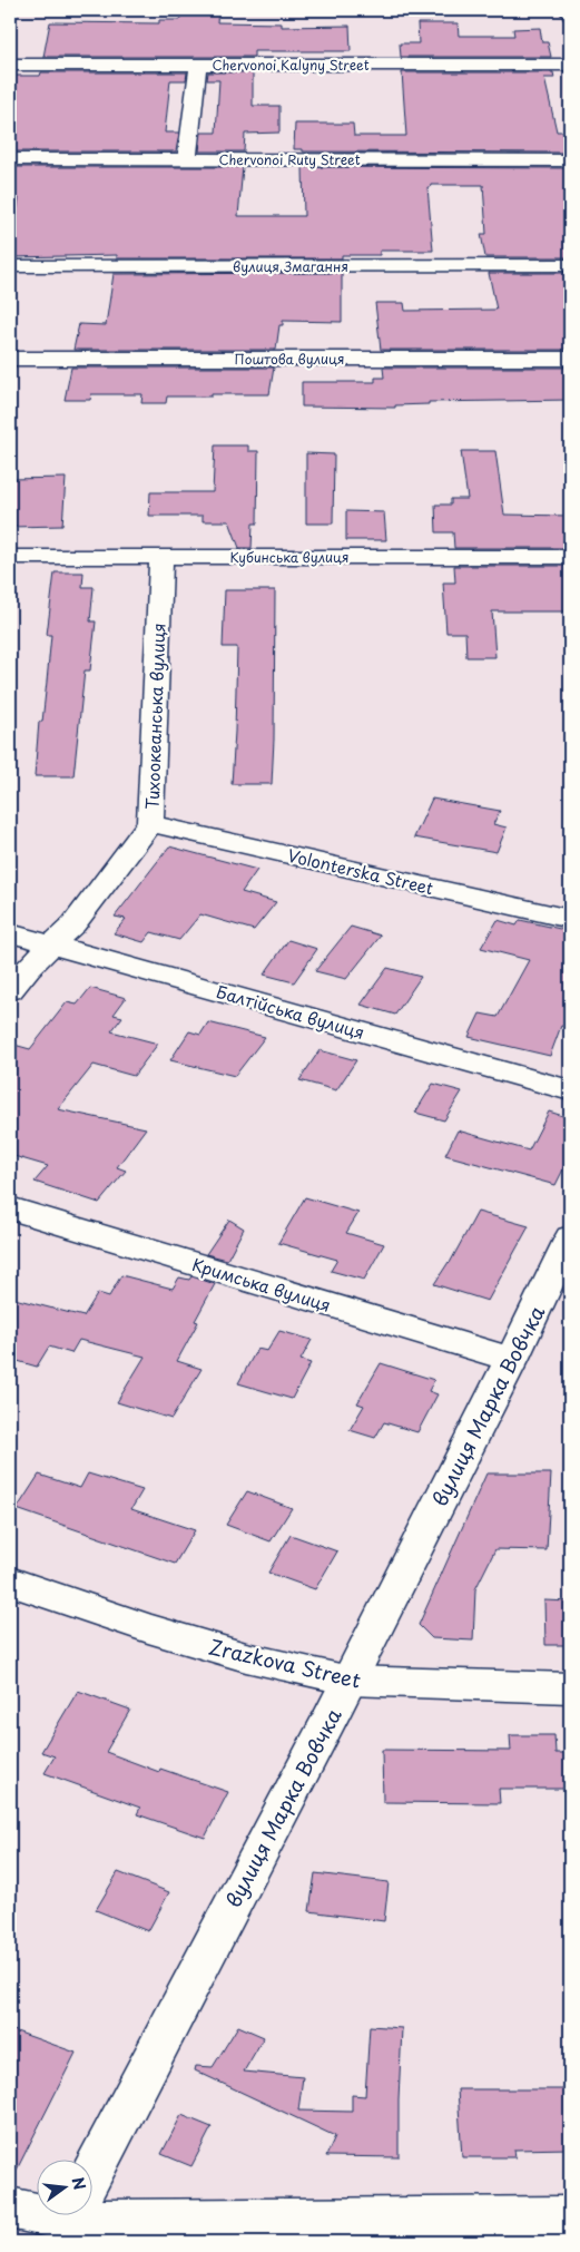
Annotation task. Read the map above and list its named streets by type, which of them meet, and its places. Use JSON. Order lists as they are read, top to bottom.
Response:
{
  "streets": {
    "street": [
      "Chervonoi Kalyny Street",
      "Chervonoi Ruty Street",
      "вулиця Змагання",
      "Поштова вулиця",
      "Кубинська вулиця",
      "Тихоокеанська вулиця",
      "Volonterska Street",
      "Балтійська вулиця",
      "Кримська вулиця",
      "вулиця Марка Вовчка",
      "Zrazkova Street"
    ]
  },
  "crossings": [
    ["Кубинська вулиця", "Тихоокеанська вулиця"],
    ["Тихоокеанська вулиця", "Volonterska Street"],
    ["Тихоокеанська вулиця", "Балтійська вулиця"],
    ["Кримська вулиця", "вулиця Марка Вовчка"],
    ["вулиця Марка Вовчка", "Zrazkova Street"]
  ],
  "north": "right"
}
